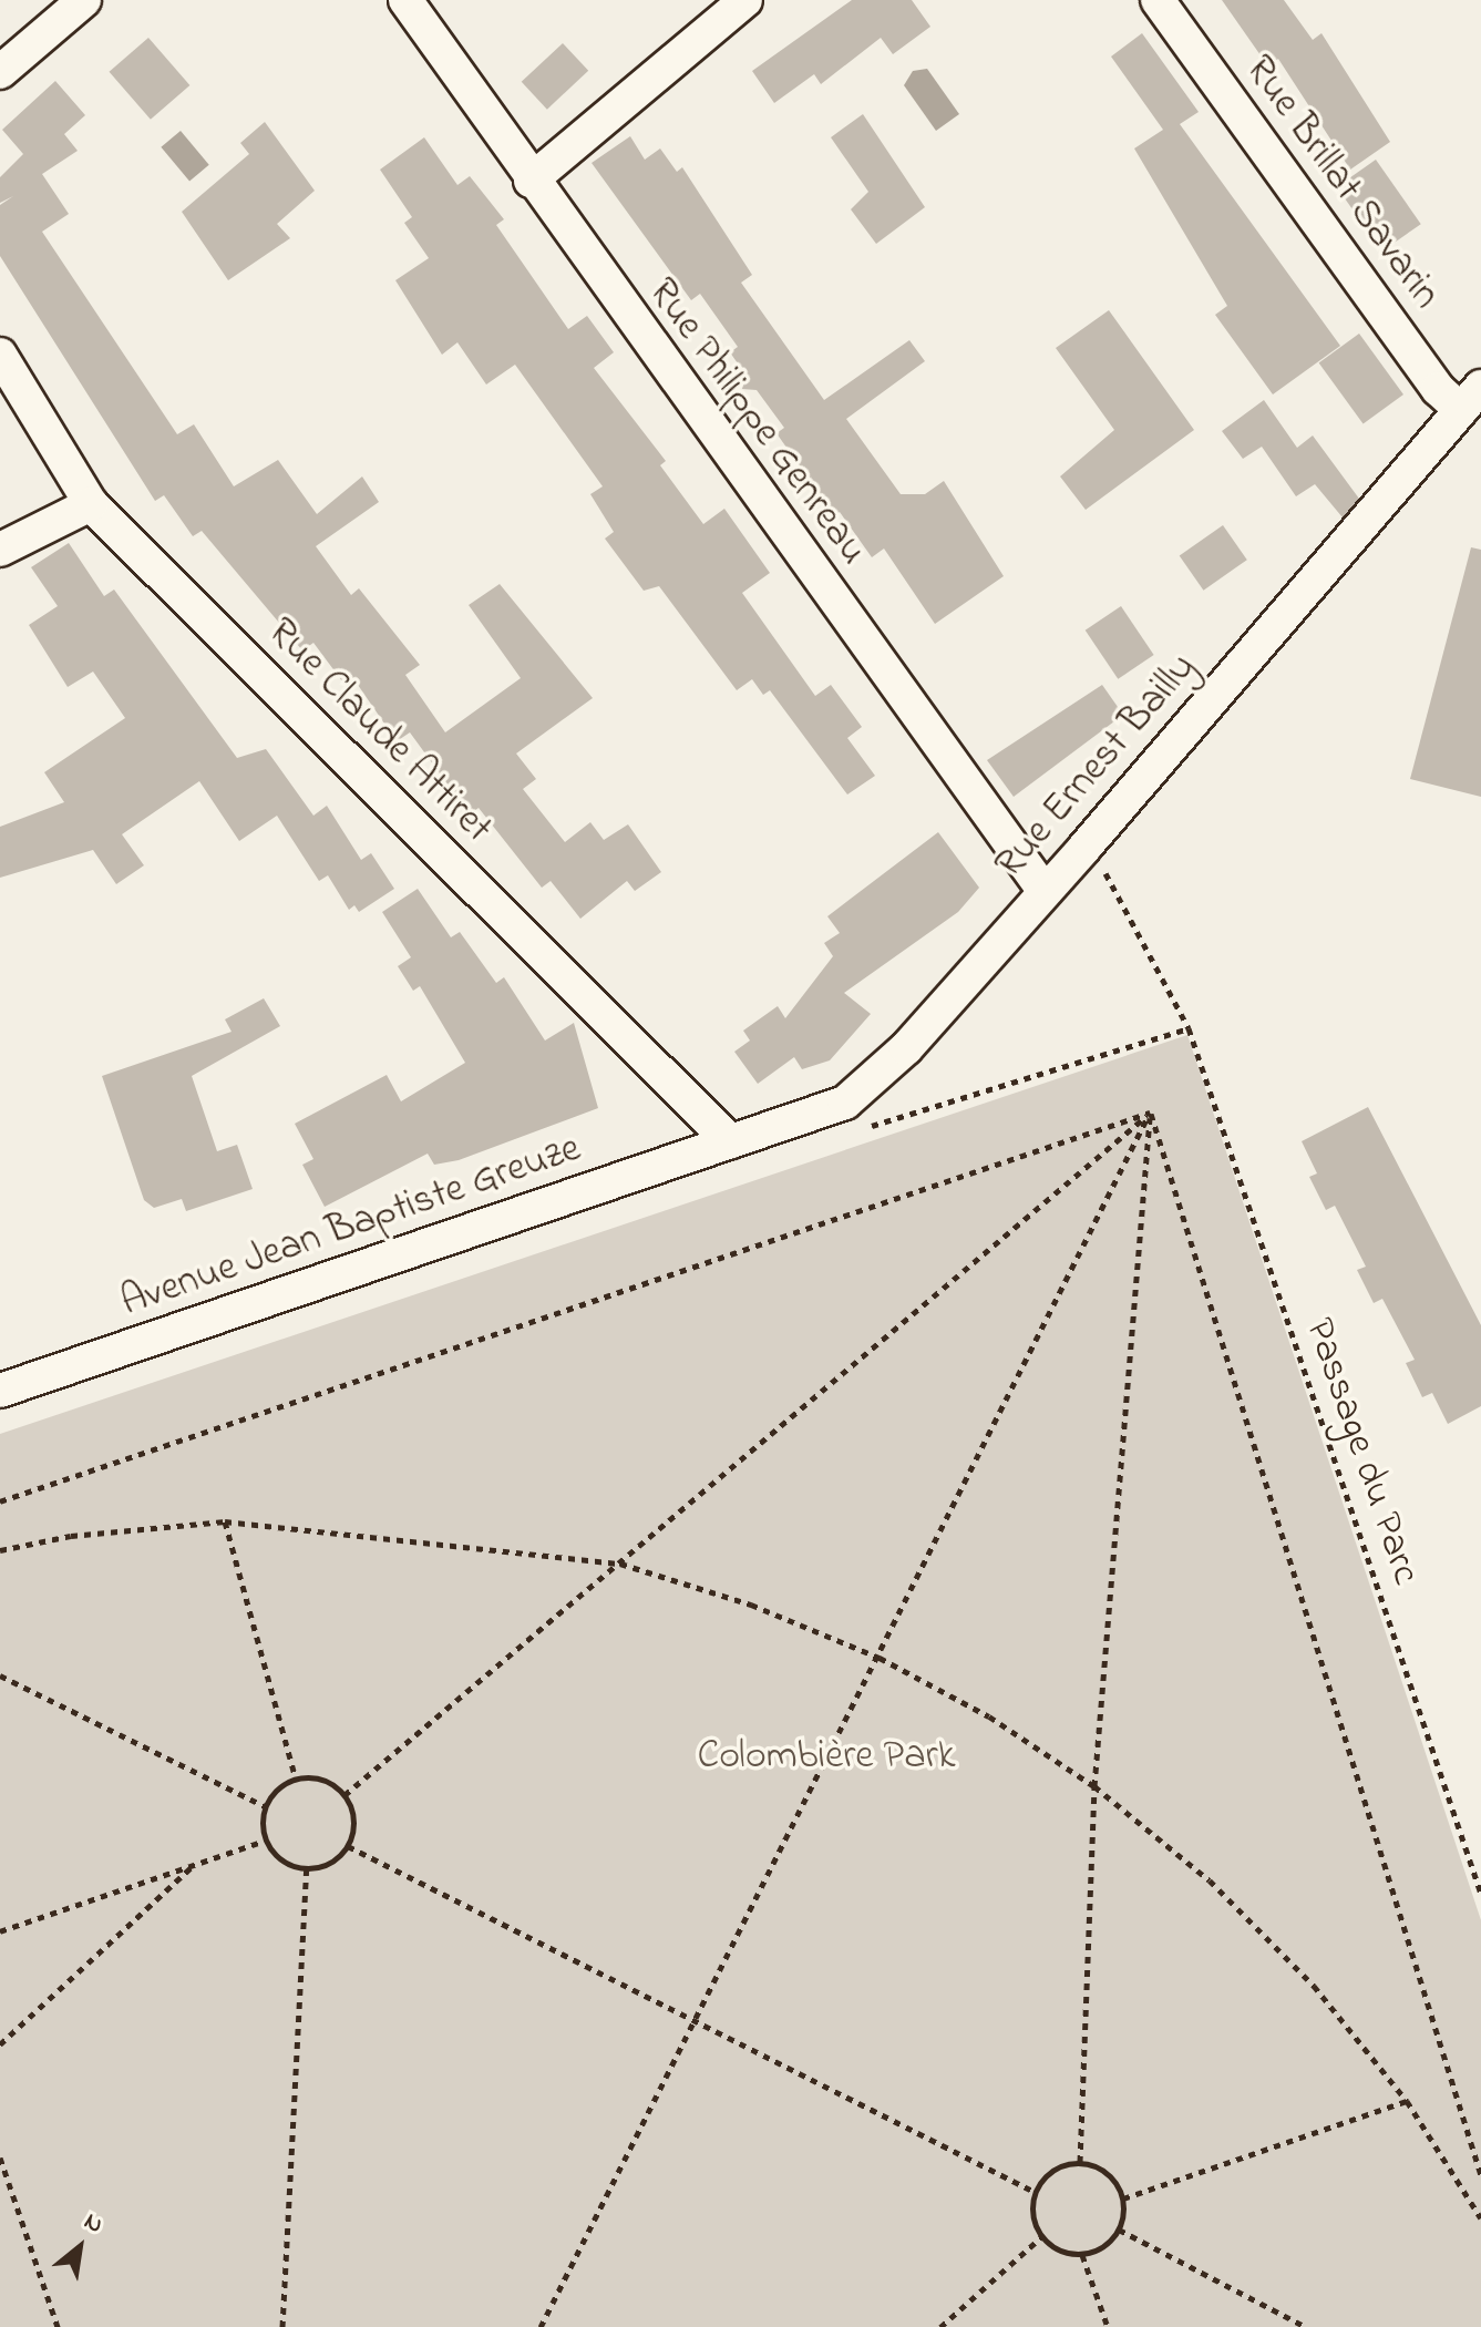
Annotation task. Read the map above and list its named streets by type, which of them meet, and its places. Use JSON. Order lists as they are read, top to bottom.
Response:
{
  "streets": {
    "street": [
      "Rue Brillat Savarin",
      "Rue Philippe Genreau",
      "Rue Claude Attiret",
      "Rue Ernest Bailly",
      "Avenue Jean Baptiste Greuze"
    ],
    "path": ["Passage du Parc"]
  },
  "crossings": [
    ["Rue Brillat Savarin", "Rue Ernest Bailly"],
    ["Rue Philippe Genreau", "Rue Ernest Bailly"],
    ["Rue Claude Attiret", "Rue Ernest Bailly"],
    ["Rue Claude Attiret", "Avenue Jean Baptiste Greuze"],
    ["Rue Ernest Bailly", "Avenue Jean Baptiste Greuze"],
    ["Rue Ernest Bailly", "Passage du Parc"]
  ],
  "parks": ["Colombière Park"],
  "north": "top right"
}
